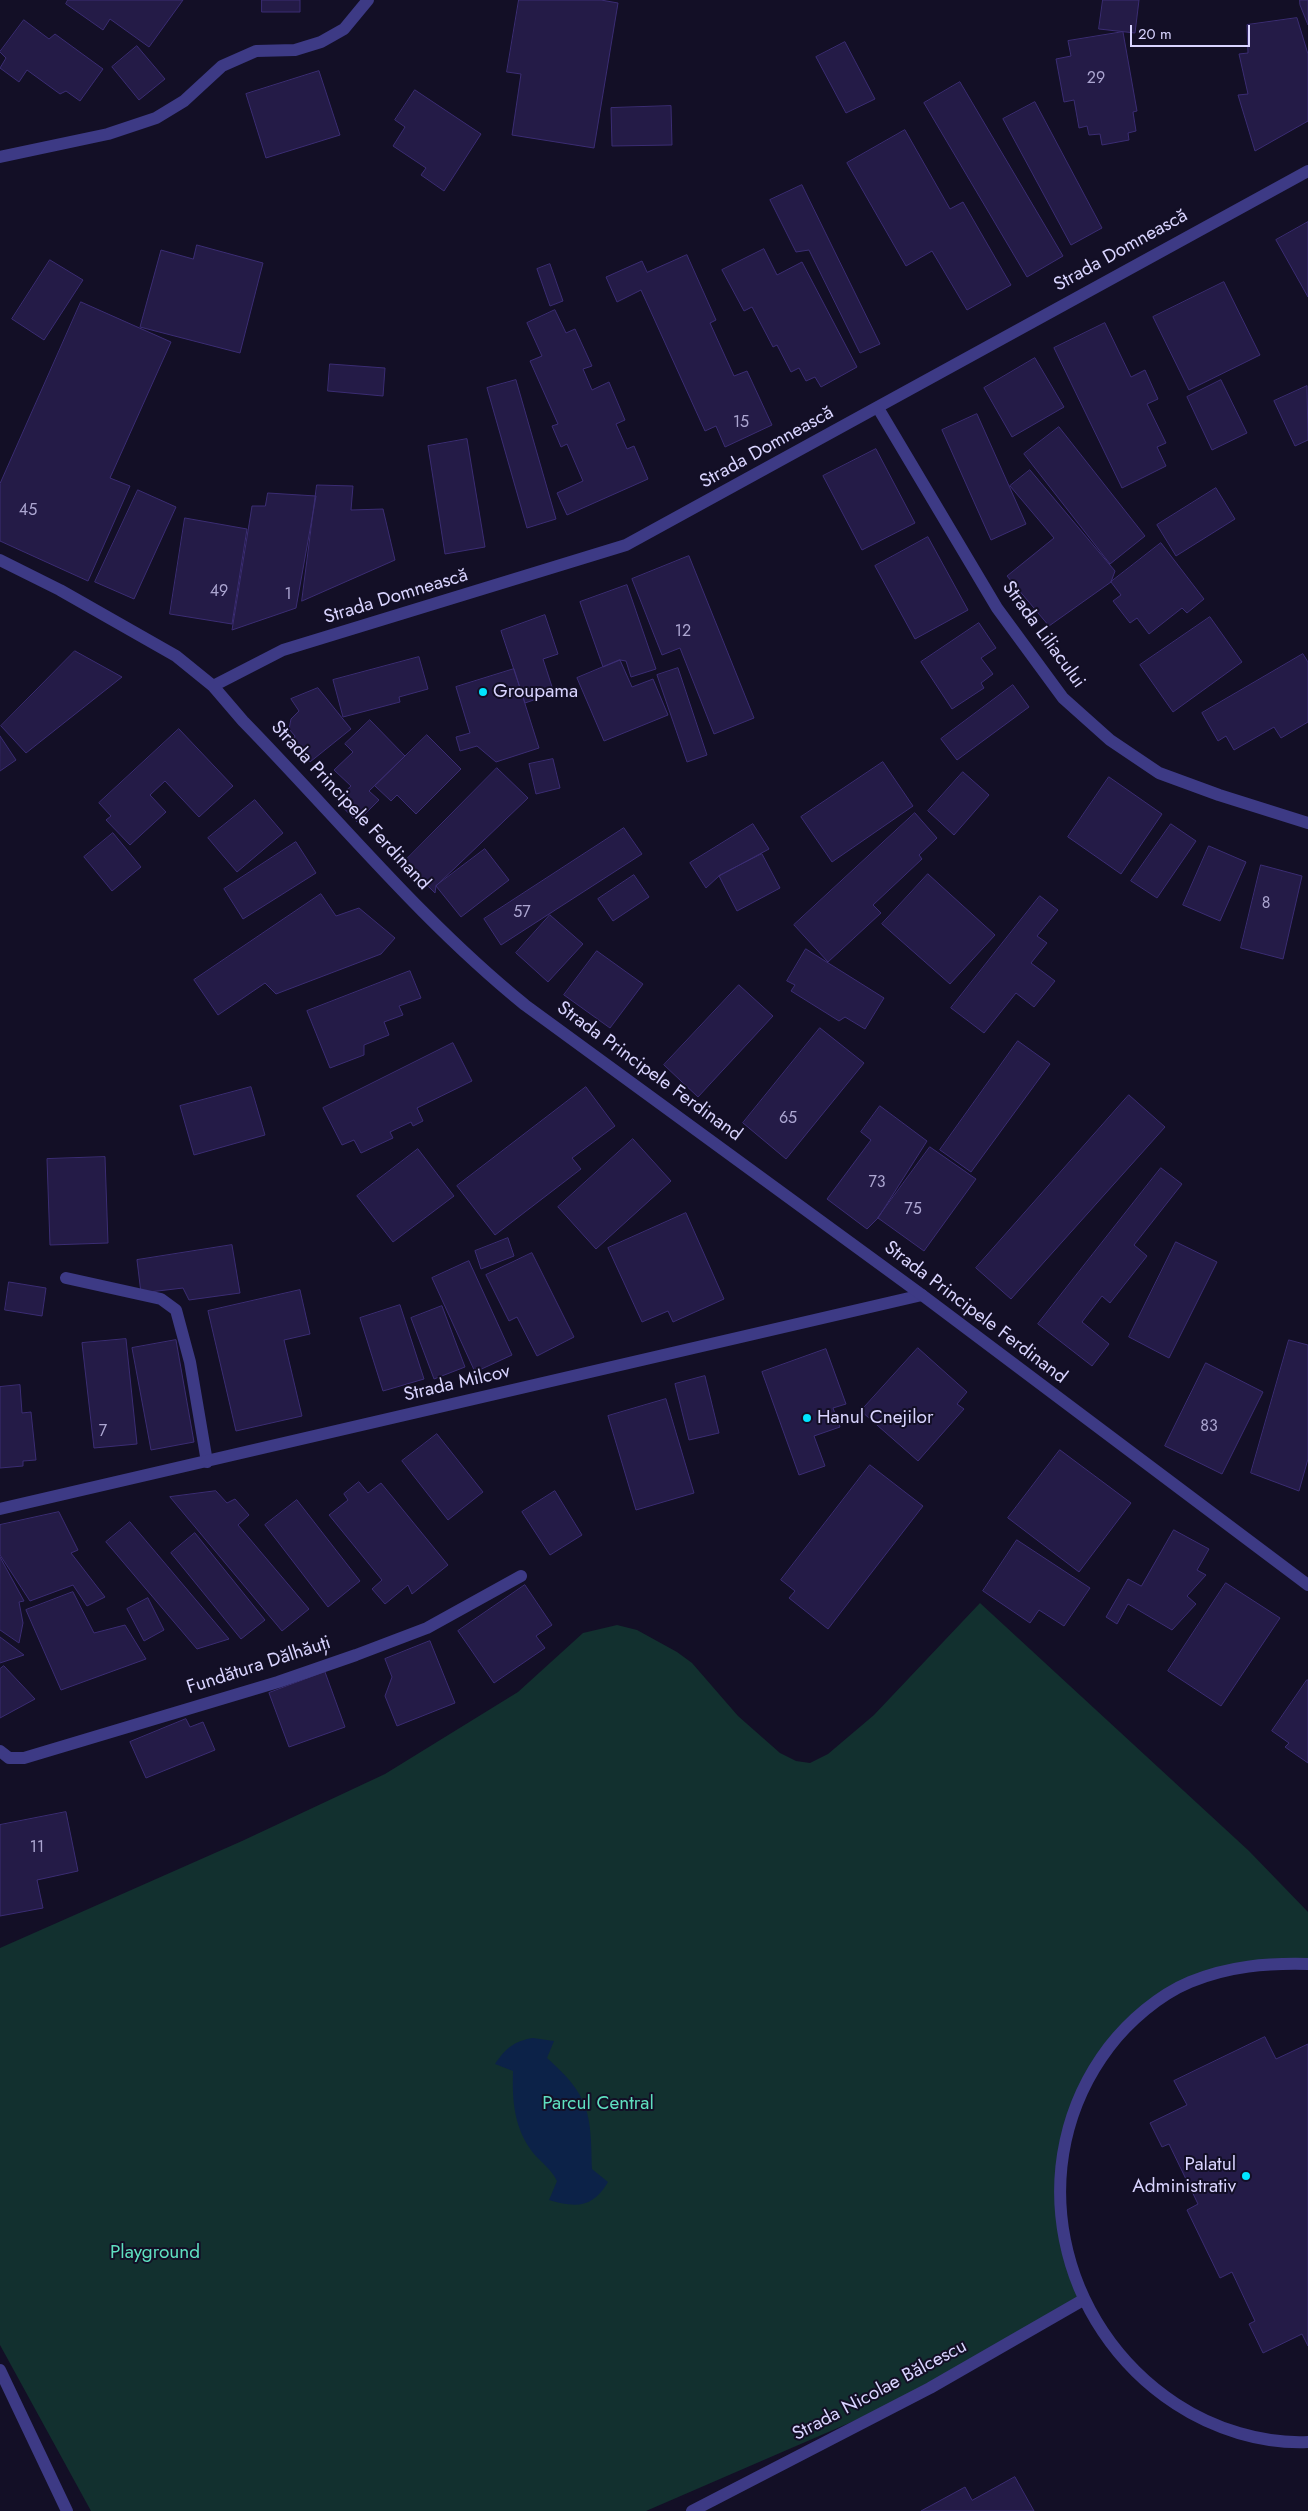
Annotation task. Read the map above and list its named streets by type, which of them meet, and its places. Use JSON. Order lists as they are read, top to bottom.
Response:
{
  "streets": {
    "street": [
      "Strada Domnească",
      "Strada Liliacului",
      "Strada Principele Ferdinand",
      "Strada Milcov",
      "Fundătura Dălhăuți",
      "Strada Nicolae Bălcescu"
    ]
  },
  "crossings": [
    ["Strada Domnească", "Strada Liliacului"],
    ["Strada Domnească", "Strada Principele Ferdinand"],
    ["Strada Principele Ferdinand", "Strada Milcov"]
  ],
  "parks": ["Parcul Central", "Playground"],
  "places": ["Groupama", "Hanul Cnejilor", "Palatul Administrativ"],
  "house_numbers": [
    "29",
    "15",
    "45",
    "49",
    "1",
    "12",
    "8",
    "57",
    "65",
    "73",
    "75",
    "83",
    "7",
    "11"
  ],
  "scale_bar": "20 m"
}
